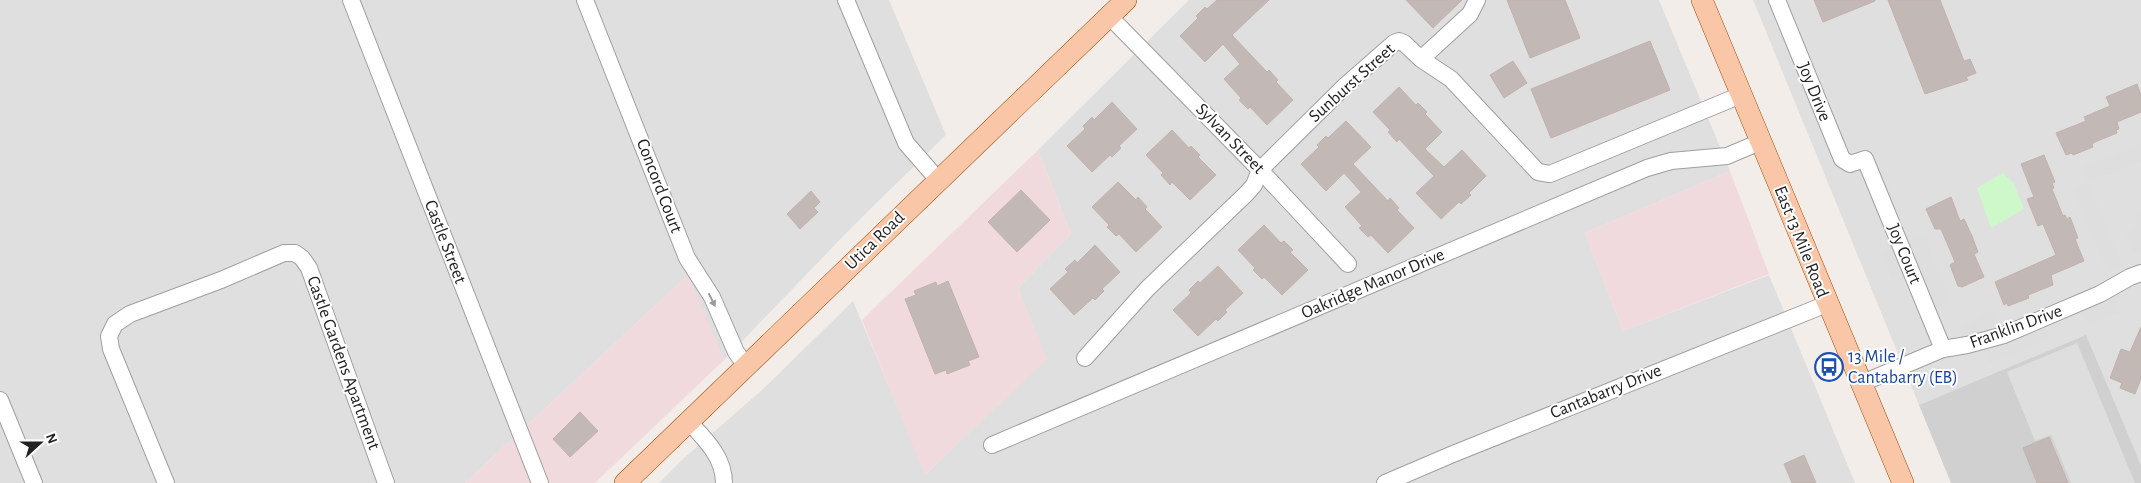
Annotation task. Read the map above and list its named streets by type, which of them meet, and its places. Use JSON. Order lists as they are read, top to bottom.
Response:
{
  "streets": {
    "main road": ["Utica Road", "East 13 Mile Road"],
    "street": [
      "Sunburst Street",
      "Joy Drive",
      "Sylvan Street",
      "Concord Court",
      "Castle Street",
      "Joy Court",
      "Oakridge Manor Drive",
      "Franklin Drive",
      "Castle Gardens Apartment",
      "Cantabarry Drive"
    ]
  },
  "crossings": [
    ["Sunburst Street", "Sylvan Street"],
    ["Sunburst Street", "East 13 Mile Road"],
    ["Joy Drive", "Joy Court"],
    ["Sylvan Street", "Utica Road"],
    ["Concord Court", "Utica Road"],
    ["East 13 Mile Road", "Oakridge Manor Drive"],
    ["East 13 Mile Road", "Franklin Drive"],
    ["East 13 Mile Road", "Cantabarry Drive"],
    ["Joy Court", "Franklin Drive"]
  ],
  "one_way": ["Concord Court"],
  "places": {
    "bus stop": ["13 Mile / Cantabarry (EB)"]
  },
  "north": "right"
}
